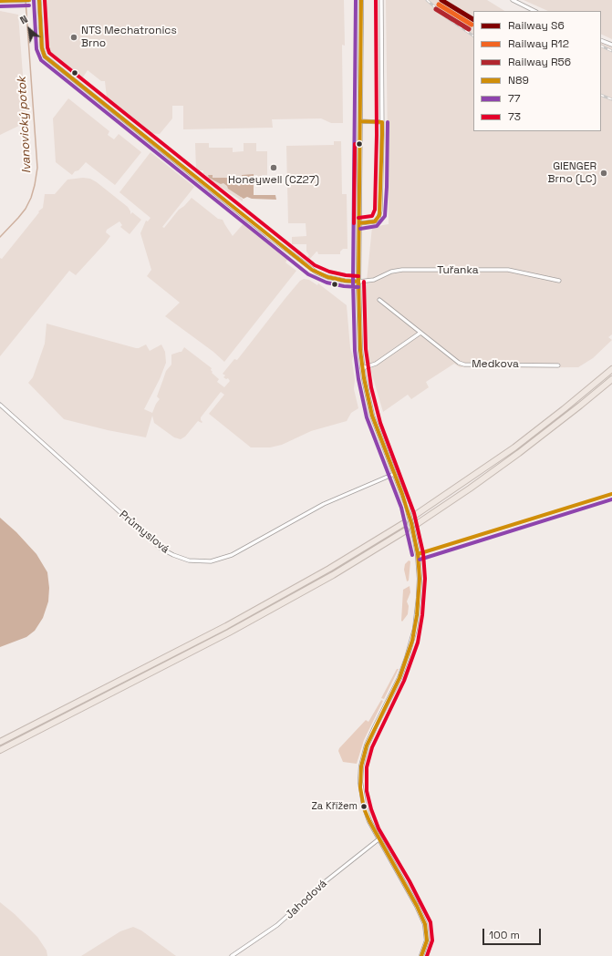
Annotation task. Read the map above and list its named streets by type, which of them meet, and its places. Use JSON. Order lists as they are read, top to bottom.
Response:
{
  "streets": {
    "street": [
      "Tuřanka",
      "Medkova",
      "Průmyslová",
      "Jahodová"
    ]
  },
  "water": ["Ivanovický potok"],
  "places": [
    "NTS Mechatronics Brno",
    "Honeywell (CZ27)",
    "GIENGER Brno (LC)",
    "Za Křížem"
  ],
  "lines": [
    "rail line S6",
    "transit line N89",
    "transit line 77",
    "transit line 73",
    "rail line R12",
    "rail line R56"
  ],
  "legend": [
    "Railway S6",
    "Railway R12",
    "Railway R56",
    "N89",
    "77",
    "73"
  ],
  "scale_bar": "100 m",
  "north": "top left"
}
